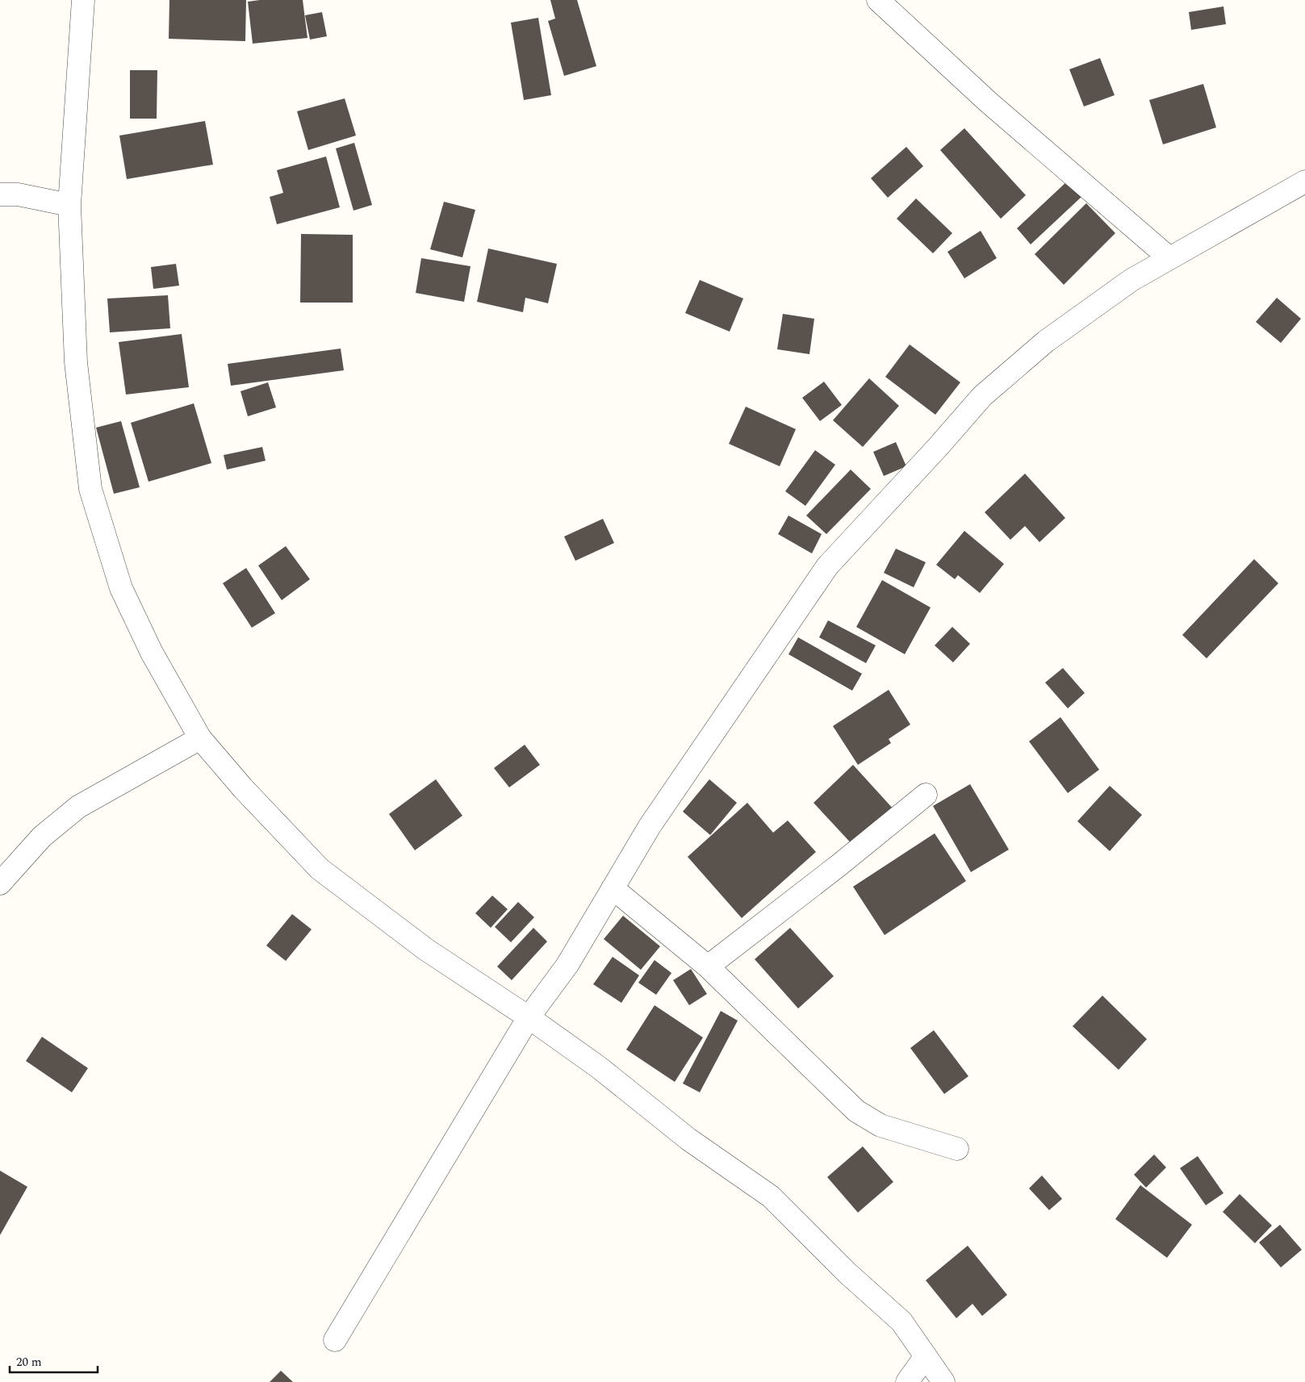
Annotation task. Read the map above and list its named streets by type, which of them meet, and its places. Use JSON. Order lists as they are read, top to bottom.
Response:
{
  "scale_bar": "20 m"
}
